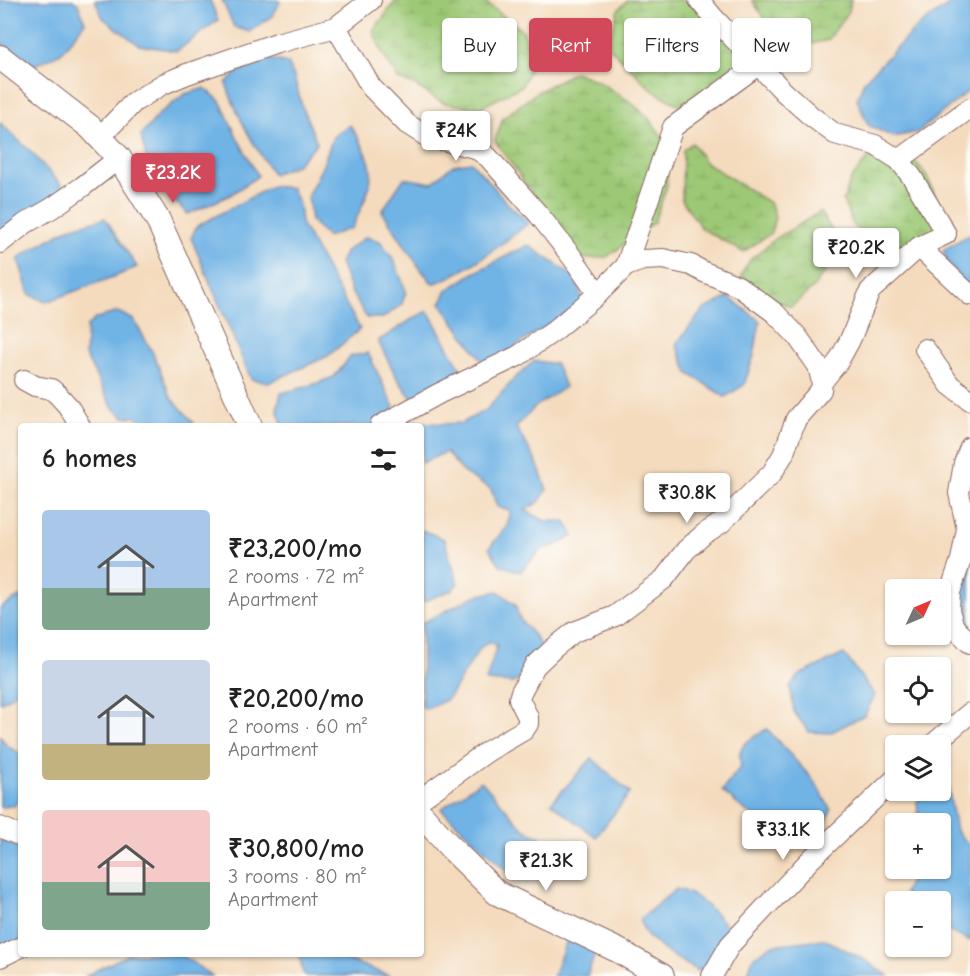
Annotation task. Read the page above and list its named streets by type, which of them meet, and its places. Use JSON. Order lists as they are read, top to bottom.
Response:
{
  "north": "top right",
  "page": {
    "chip": [
      "Buy",
      "Rent",
      "Filters",
      "New"
    ],
    "price": [
      "₹24K",
      "₹23.2K",
      "₹20.2K",
      "₹30.8K",
      "₹33.1K",
      "₹21.3K"
    ],
    "heading": "6 homes",
    "list": [
      {
        "name": "₹23,200/mo",
        "note": "2 rooms · 72 m² · Apartment"
      },
      {
        "name": "₹20,200/mo",
        "note": "2 rooms · 60 m² · Apartment"
      },
      {
        "name": "₹30,800/mo",
        "note": "3 rooms · 80 m² · Apartment"
      }
    ],
    "map_buttons": ["+", "−"]
  }
}
